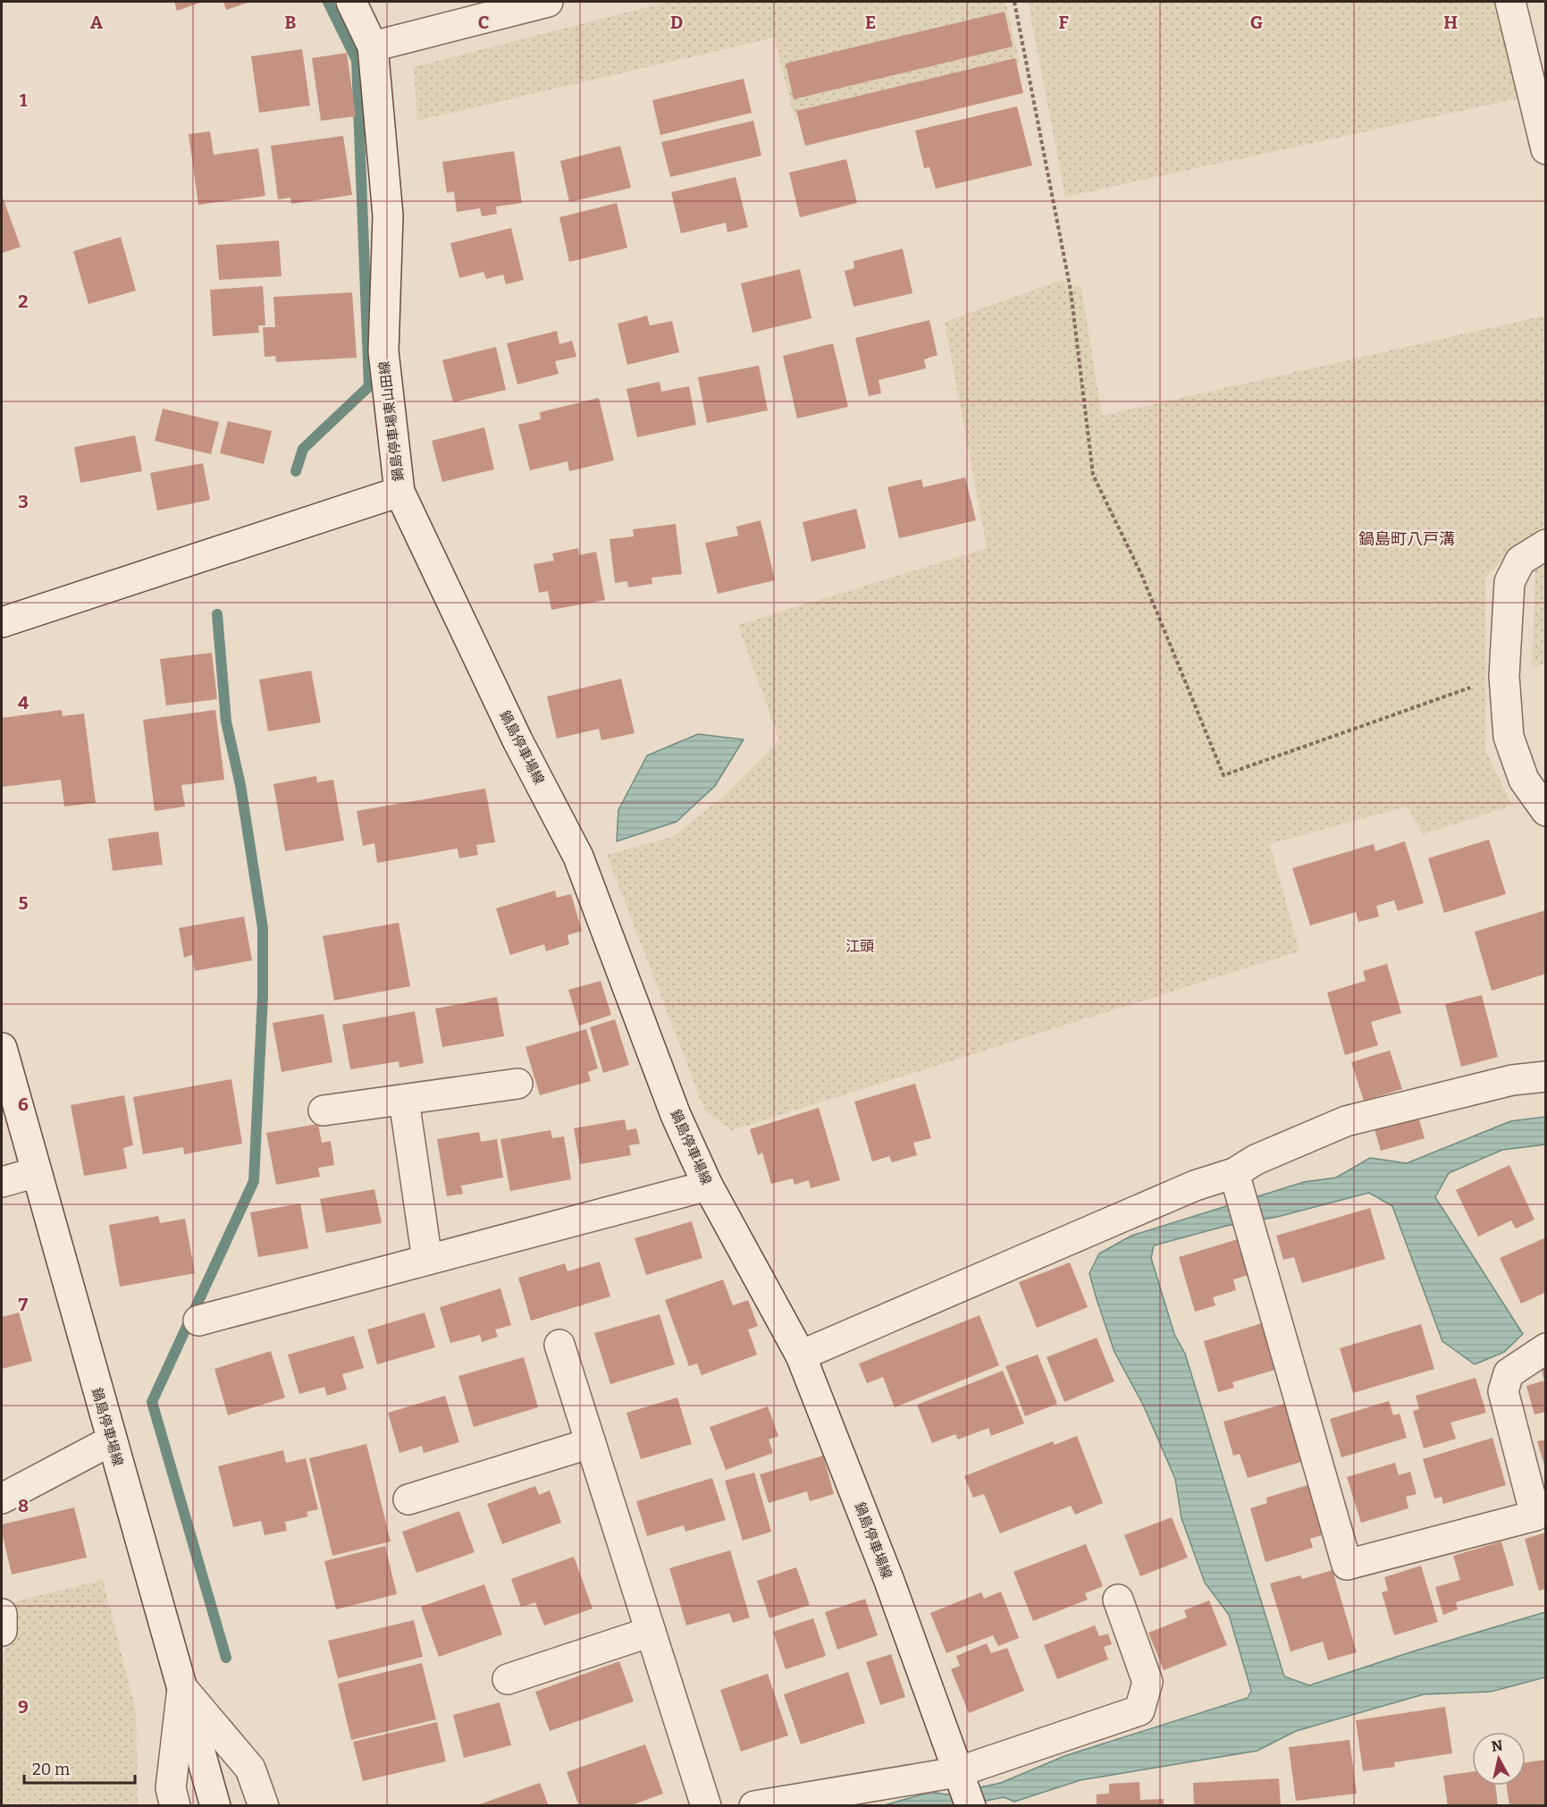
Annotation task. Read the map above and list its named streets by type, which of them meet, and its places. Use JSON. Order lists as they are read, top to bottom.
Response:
{
  "streets": {
    "street": ["鍋島停車場東山田線", "鍋島停車場線"]
  },
  "crossings": [
    ["鍋島停車場東山田線", "鍋島停車場線"]
  ],
  "districts": ["鍋島町八戸溝", "江頭"],
  "scale_bar": "20 m",
  "north": "top",
  "grid": {
    "columns": [
      "A",
      "B",
      "C",
      "D",
      "E",
      "F",
      "G",
      "H"
    ],
    "rows": [
      "1",
      "2",
      "3",
      "4",
      "5",
      "6",
      "7",
      "8",
      "9"
    ]
  }
}
